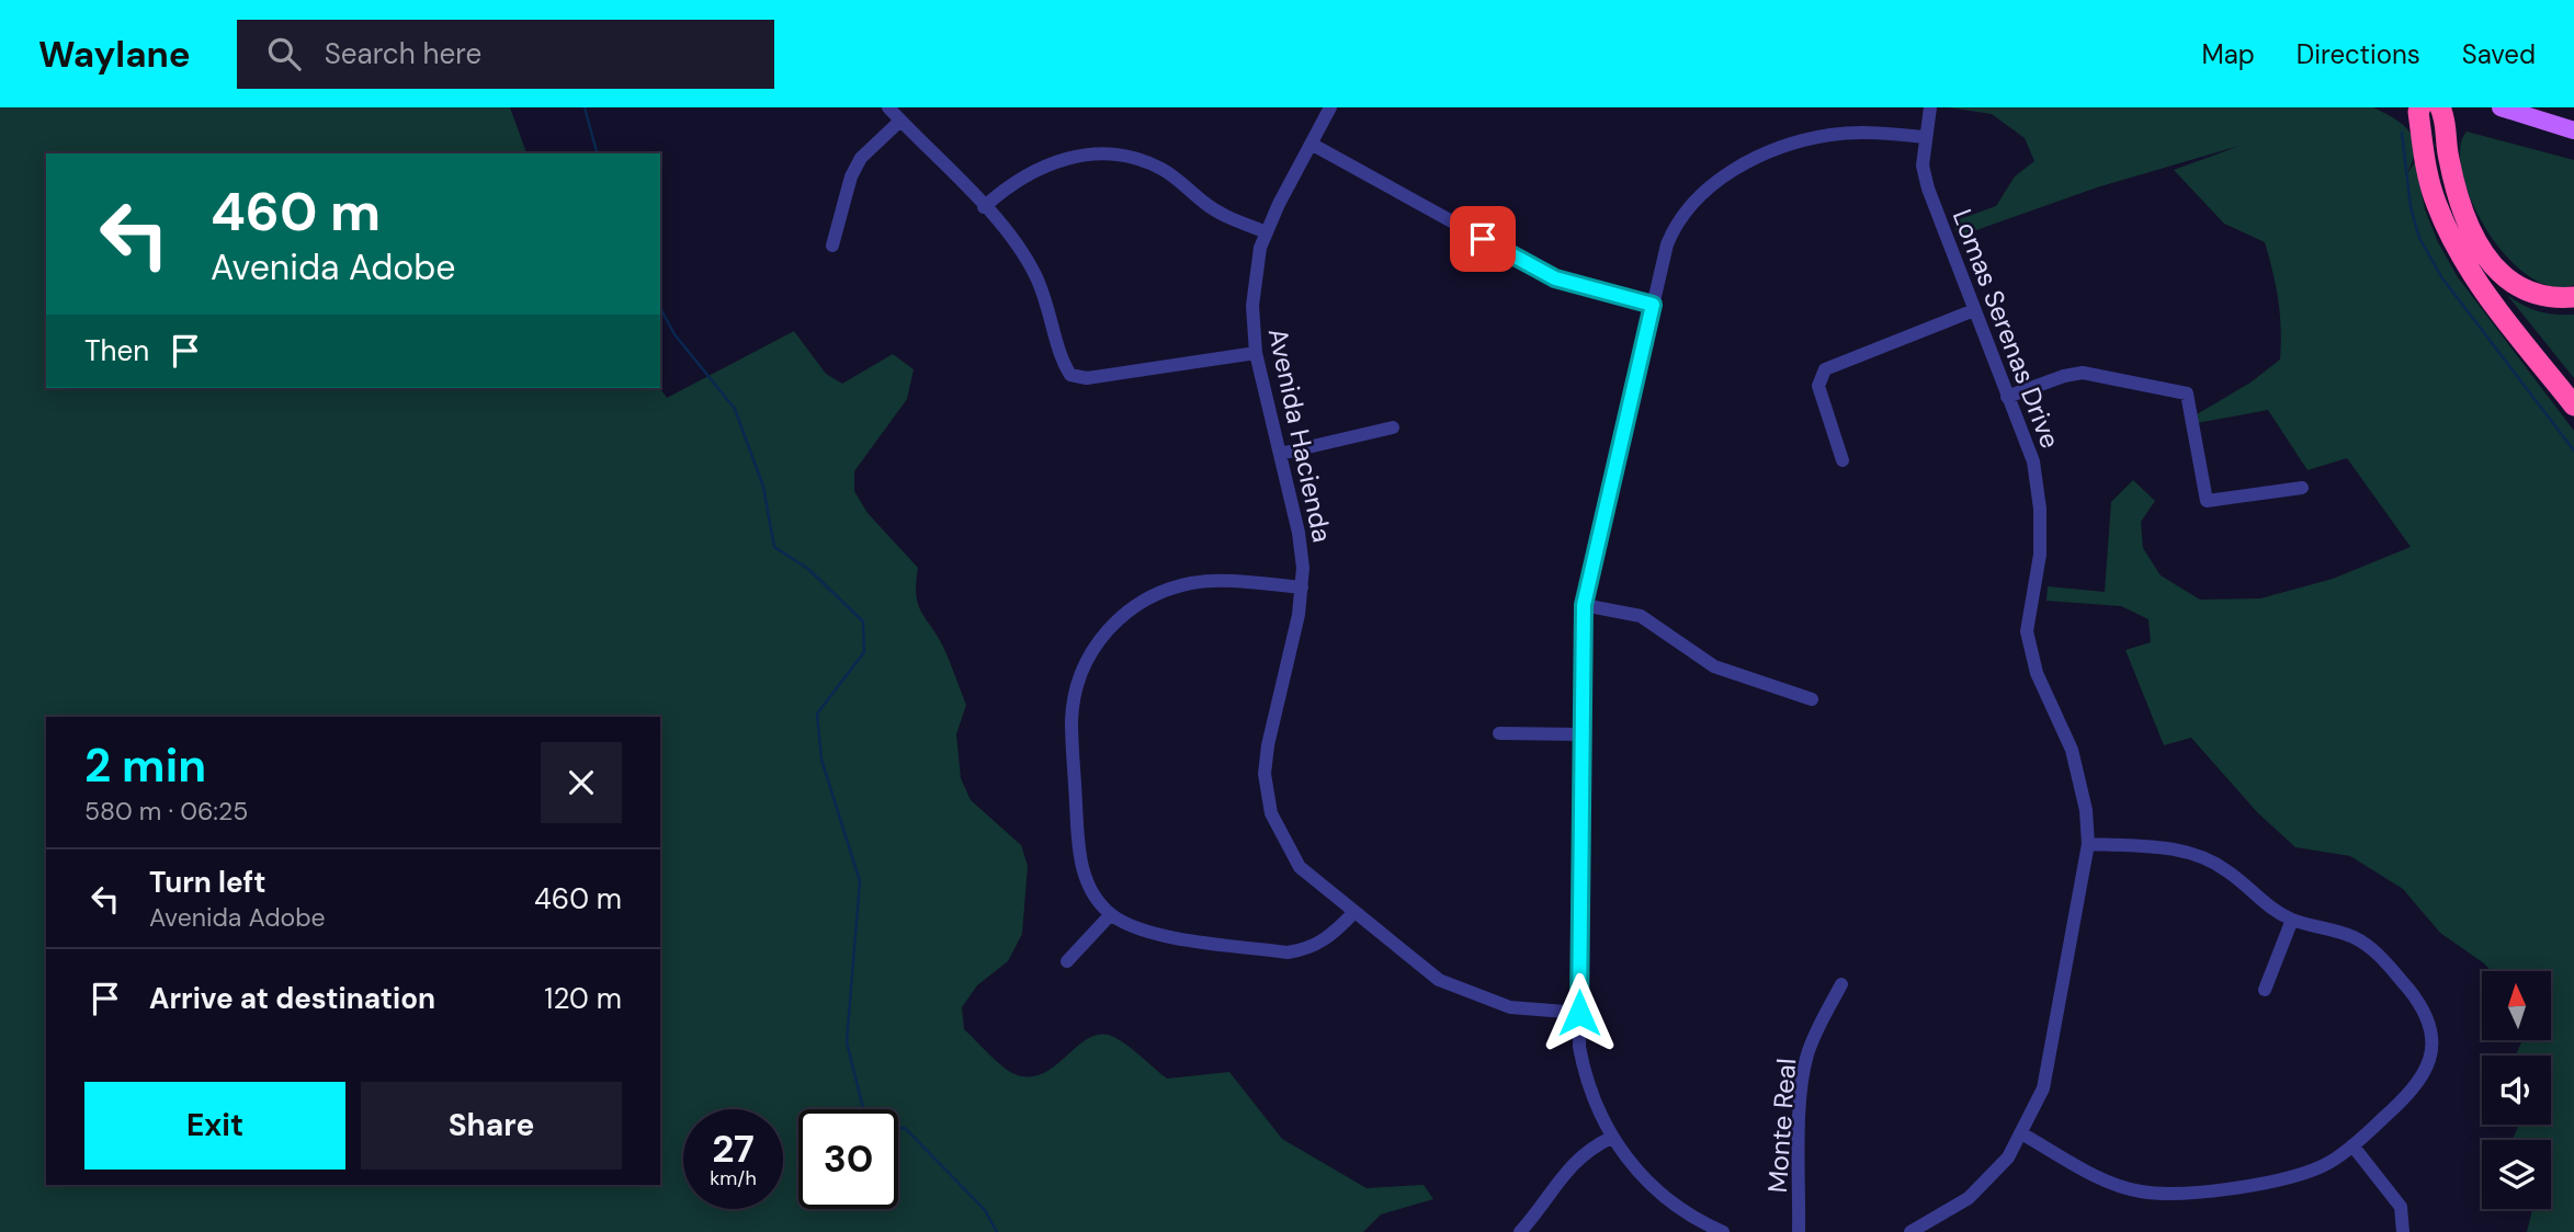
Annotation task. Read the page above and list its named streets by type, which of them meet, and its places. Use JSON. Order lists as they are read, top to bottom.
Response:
{
  "streets": {
    "street": ["Lomas Serenas Drive", "Avenida Hacienda", "Monte Real"]
  },
  "north": "top",
  "page": {
    "header": "Waylane",
    "search": "Search here",
    "nav": ["Map", "Directions", "Saved"],
    "turn": ["460 m", "Avenida Adobe"],
    "then": "Then",
    "heading": ["2 min", "580 m · 06:25"],
    "list": [
      {
        "name": "Turn left",
        "note": "Avenida Adobe",
        "value": "460 m"
      },
      {
        "name": "Arrive at destination",
        "value": "120 m"
      }
    ],
    "buttons": ["Exit", "Share"],
    "speed": "27 km/h",
    "limit": "30"
  }
}
